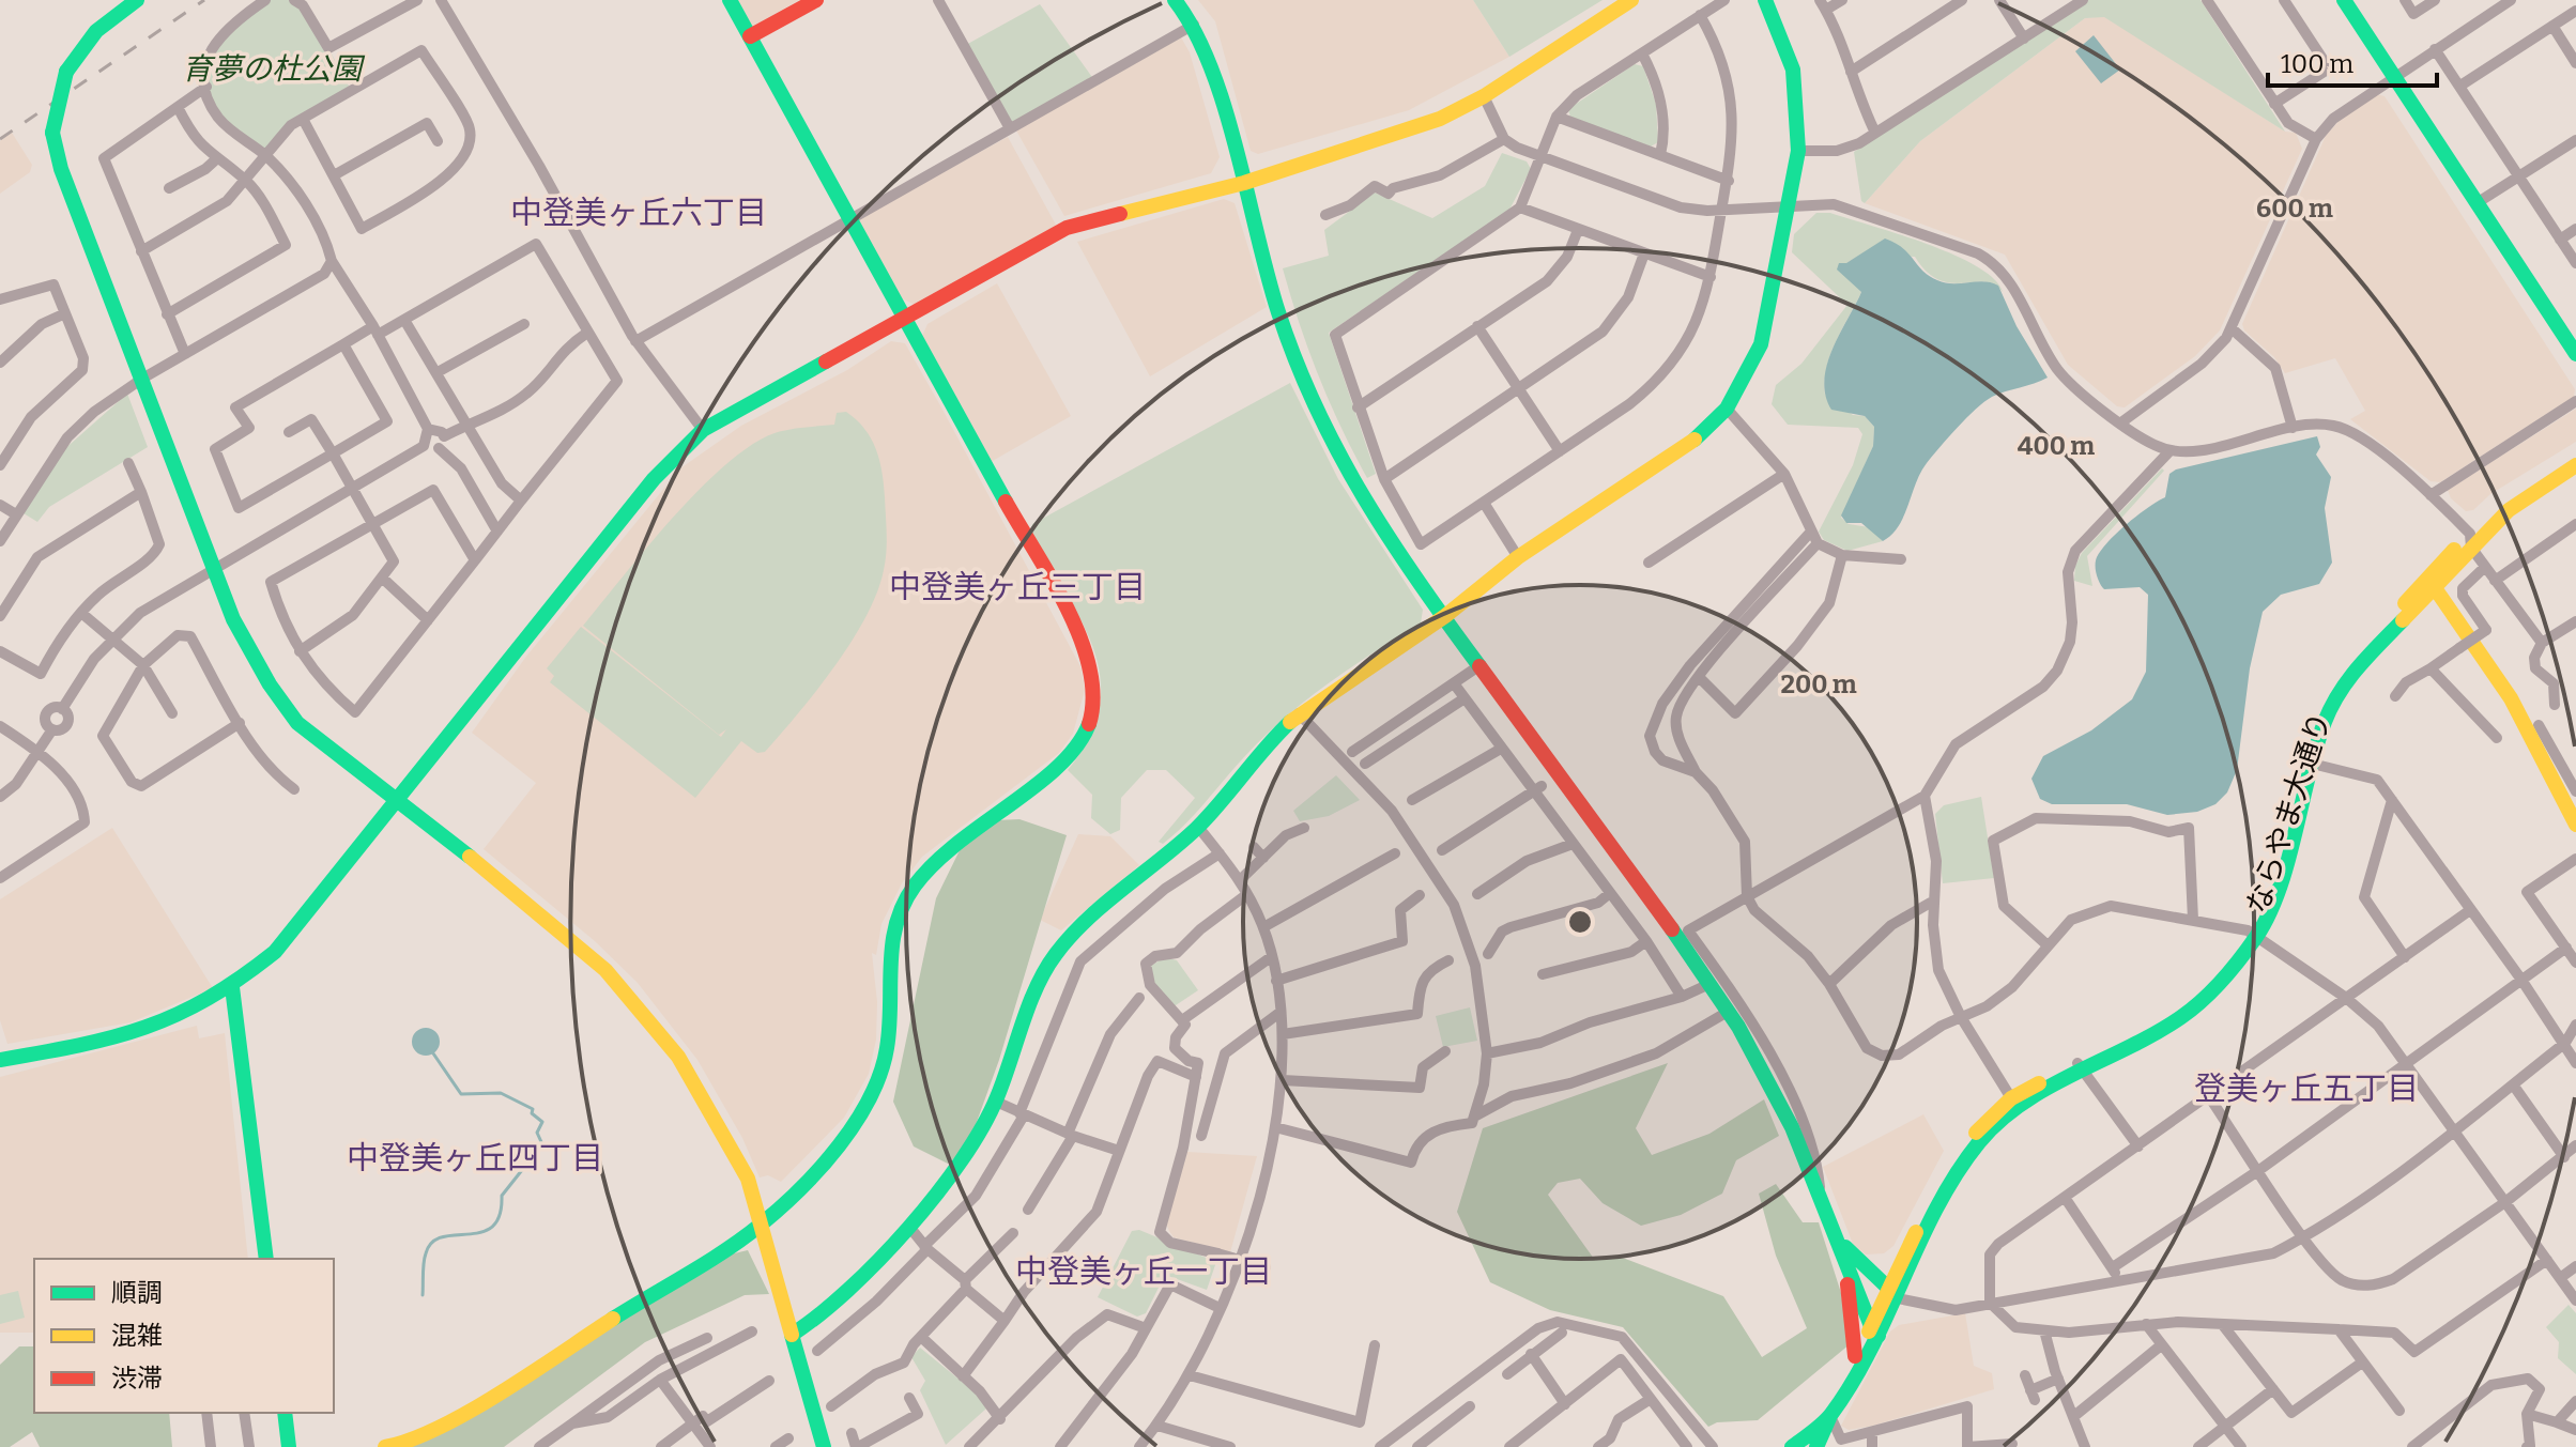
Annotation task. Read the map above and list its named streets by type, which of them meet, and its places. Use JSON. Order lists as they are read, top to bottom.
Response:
{
  "streets": {
    "street": ["ならやま大通り"]
  },
  "districts": [
    "中登美ヶ丘六丁目",
    "中登美ヶ丘三丁目",
    "登美ヶ丘五丁目",
    "中登美ヶ丘四丁目",
    "中登美ヶ丘一丁目"
  ],
  "parks": ["育夢の杜公園"],
  "legend": ["順調", "混雑", "渋滞"],
  "scale_bar": "100 m",
  "rings": ["600 m", "400 m", "200 m"]
}
